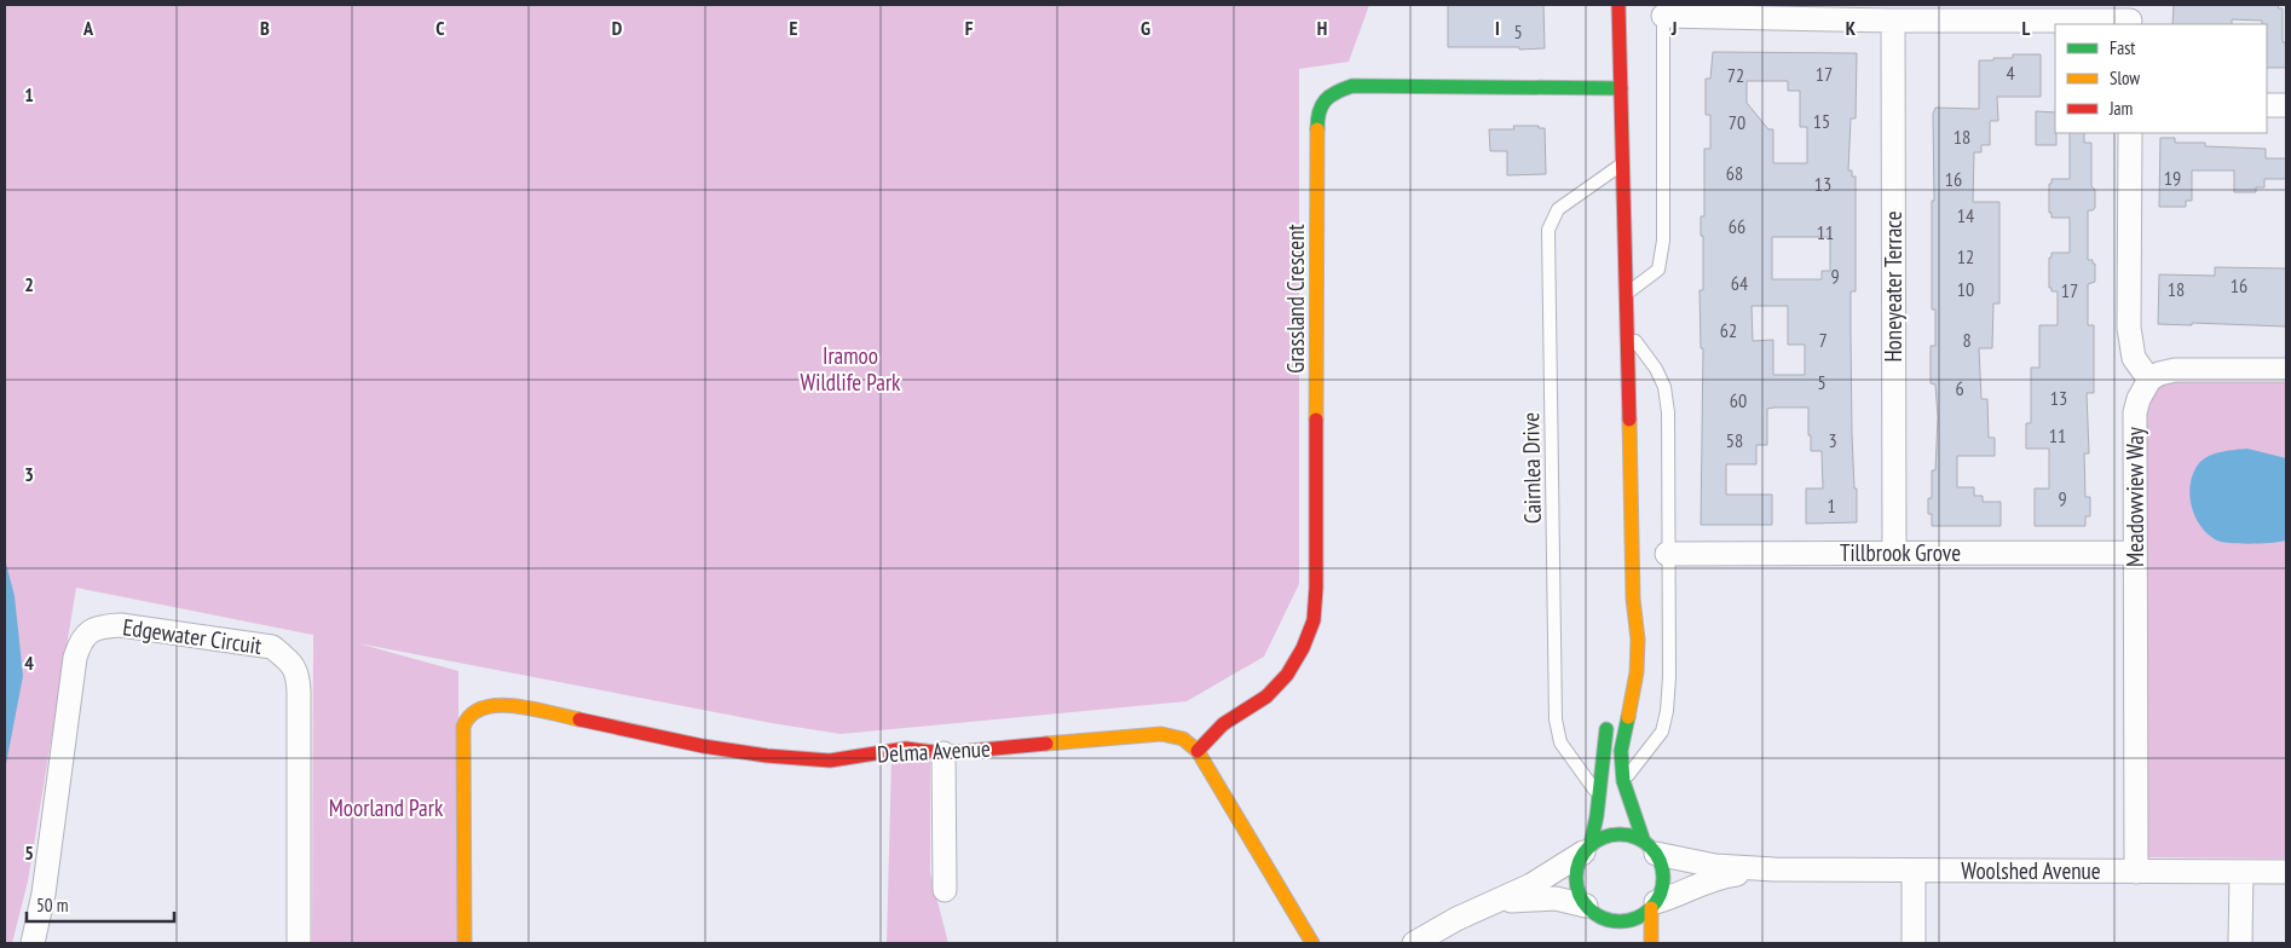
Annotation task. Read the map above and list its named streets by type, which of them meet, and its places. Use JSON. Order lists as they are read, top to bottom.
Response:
{
  "streets": {
    "street": [
      "Honeyeater Terrace",
      "Grassland Crescent",
      "Meadowview Way",
      "Tillbrook Grove",
      "Edgewater Circuit",
      "Delma Avenue",
      "Woolshed Avenue"
    ],
    "lane": ["Cairnlea Drive"]
  },
  "crossings": [
    ["Honeyeater Terrace", "Tillbrook Grove"],
    ["Grassland Crescent", "Delma Avenue"],
    ["Meadowview Way", "Tillbrook Grove"],
    ["Meadowview Way", "Woolshed Avenue"]
  ],
  "parks": ["Iramoo Wildlife Park", "Moorland Park"],
  "house_numbers": [
    "5",
    "4",
    "17",
    "72",
    "15",
    "70",
    "18",
    "68",
    "19",
    "16",
    "13",
    "14",
    "66",
    "11",
    "12",
    "9",
    "64",
    "16",
    "10",
    "18",
    "17",
    "62",
    "7",
    "8",
    "5",
    "6",
    "13",
    "60",
    "11",
    "58",
    "3",
    "9",
    "1"
  ],
  "legend": ["Fast", "Slow", "Jam"],
  "scale_bar": "50 m",
  "grid": {
    "columns": [
      "A",
      "B",
      "C",
      "D",
      "E",
      "F",
      "G",
      "H",
      "I",
      "J",
      "K",
      "L"
    ],
    "rows": [
      "1",
      "2",
      "3",
      "4",
      "5"
    ]
  }
}
